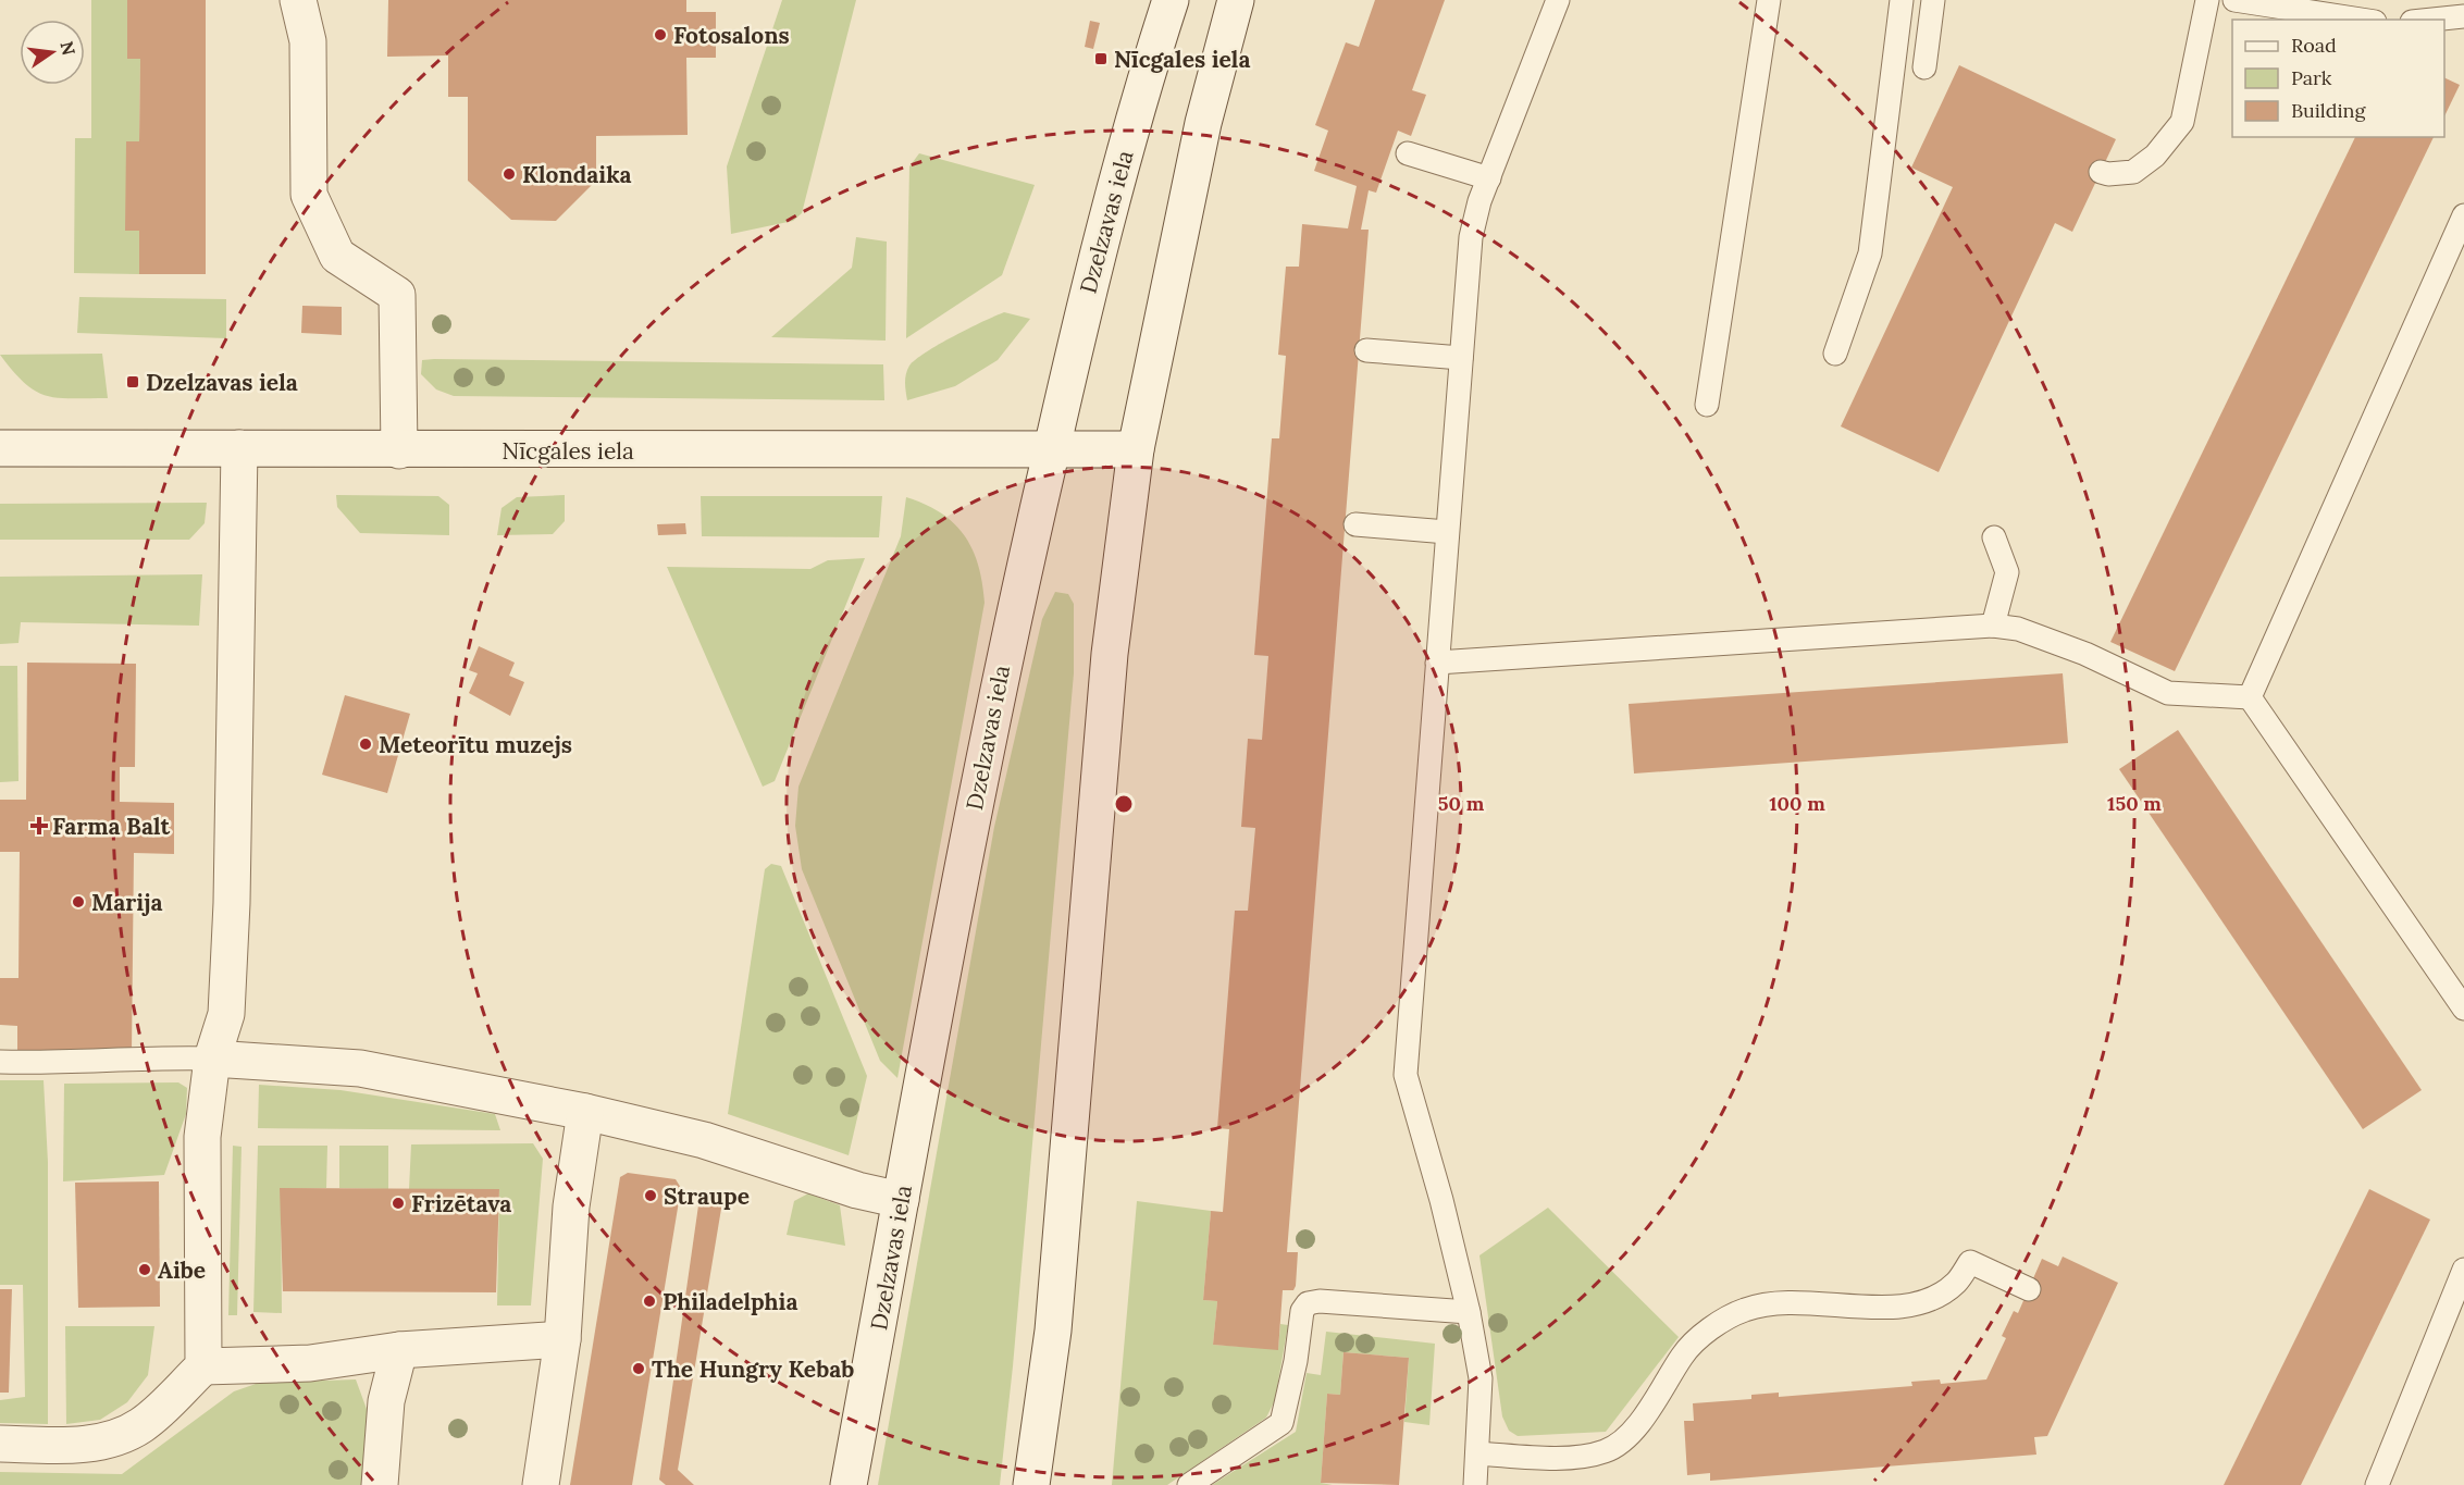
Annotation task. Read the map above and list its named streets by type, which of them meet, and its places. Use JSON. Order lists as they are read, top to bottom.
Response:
{
  "streets": {
    "street": ["Dzelzavas iela", "Nīcgales iela"]
  },
  "crossings": [
    ["Dzelzavas iela", "Nīcgales iela"]
  ],
  "places": {
    "other": [
      "Fotosalons",
      "Klondaika",
      "Meteorītu muzejs",
      "Marija",
      "Straupe",
      "Frizētava",
      "Aibe",
      "Philadelphia",
      "The Hungry Kebab"
    ],
    "transit": ["Nīcgales iela", "Dzelzavas iela"],
    "health": ["Farma Balt"]
  },
  "legend": ["Road", "Park", "Building"],
  "north": "right",
  "rings": ["50 m", "100 m", "150 m"]
}
